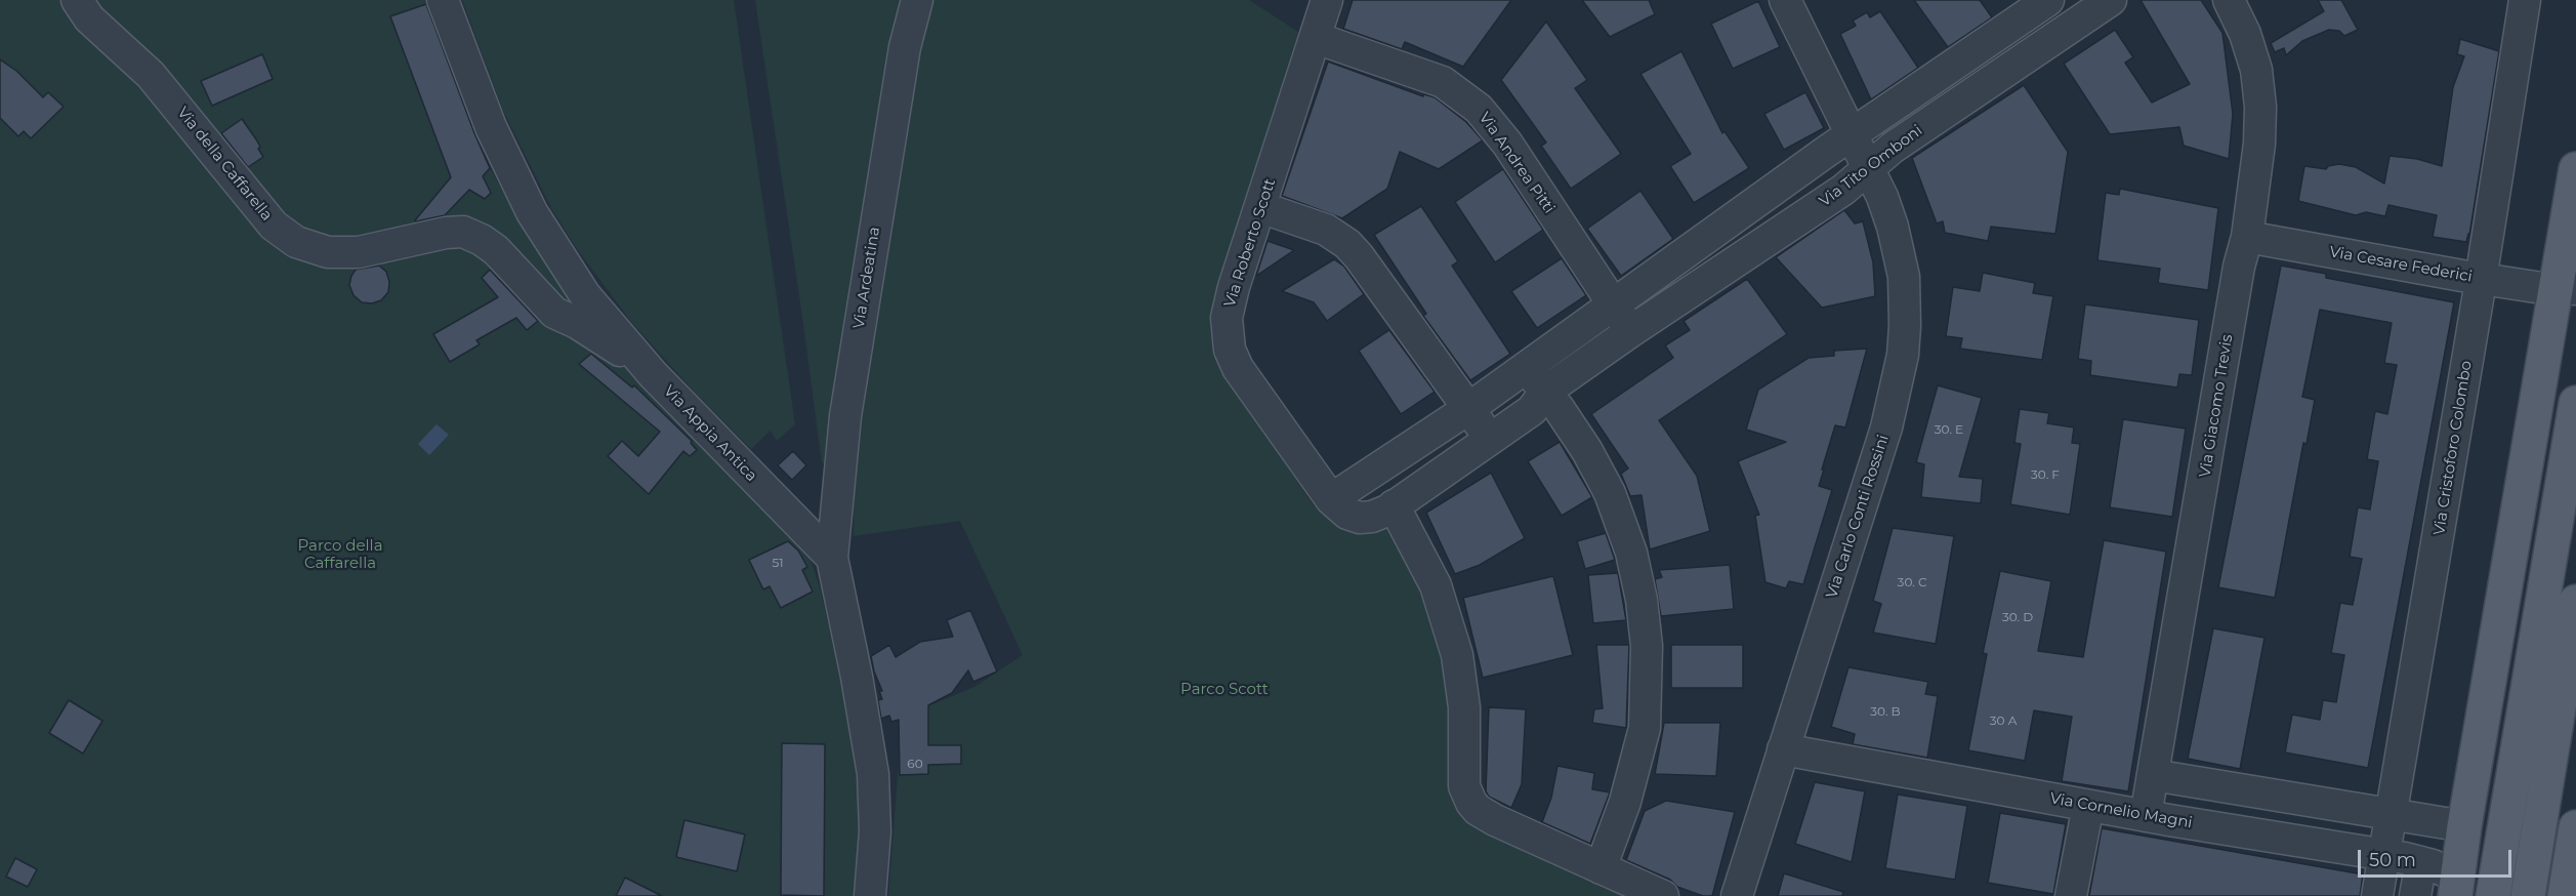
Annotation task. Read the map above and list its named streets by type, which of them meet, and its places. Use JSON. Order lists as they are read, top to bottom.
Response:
{
  "streets": {
    "street": [
      "Via Andrea Pitti",
      "Via della Caffarella",
      "Via Tito Omboni",
      "Via Roberto Scott",
      "Via Cesare Federici",
      "Via Ardeatina",
      "Via Giacomo Trevis",
      "Via Appia Antica",
      "Via Cristoforo Colombo",
      "Via Carlo Conti Rossini",
      "Via Cornelio Magni"
    ]
  },
  "crossings": [
    ["Via Andrea Pitti", "Via Roberto Scott"],
    ["Via della Caffarella", "Via Appia Antica"],
    ["Via Tito Omboni", "Via Roberto Scott"],
    ["Via Tito Omboni", "Via Carlo Conti Rossini"],
    ["Via Cesare Federici", "Via Giacomo Trevis"],
    ["Via Cesare Federici", "Via Cristoforo Colombo"],
    ["Via Ardeatina", "Via Appia Antica"],
    ["Via Giacomo Trevis", "Via Cornelio Magni"],
    ["Via Cristoforo Colombo", "Via Cornelio Magni"],
    ["Via Carlo Conti Rossini", "Via Cornelio Magni"]
  ],
  "parks": ["Parco della Caffarella", "Parco Scott"],
  "house_numbers": [
    "30. E",
    "30. F",
    "51",
    "30. C",
    "30. D",
    "30. B",
    "30 A",
    "60"
  ],
  "scale_bar": "50 m"
}
